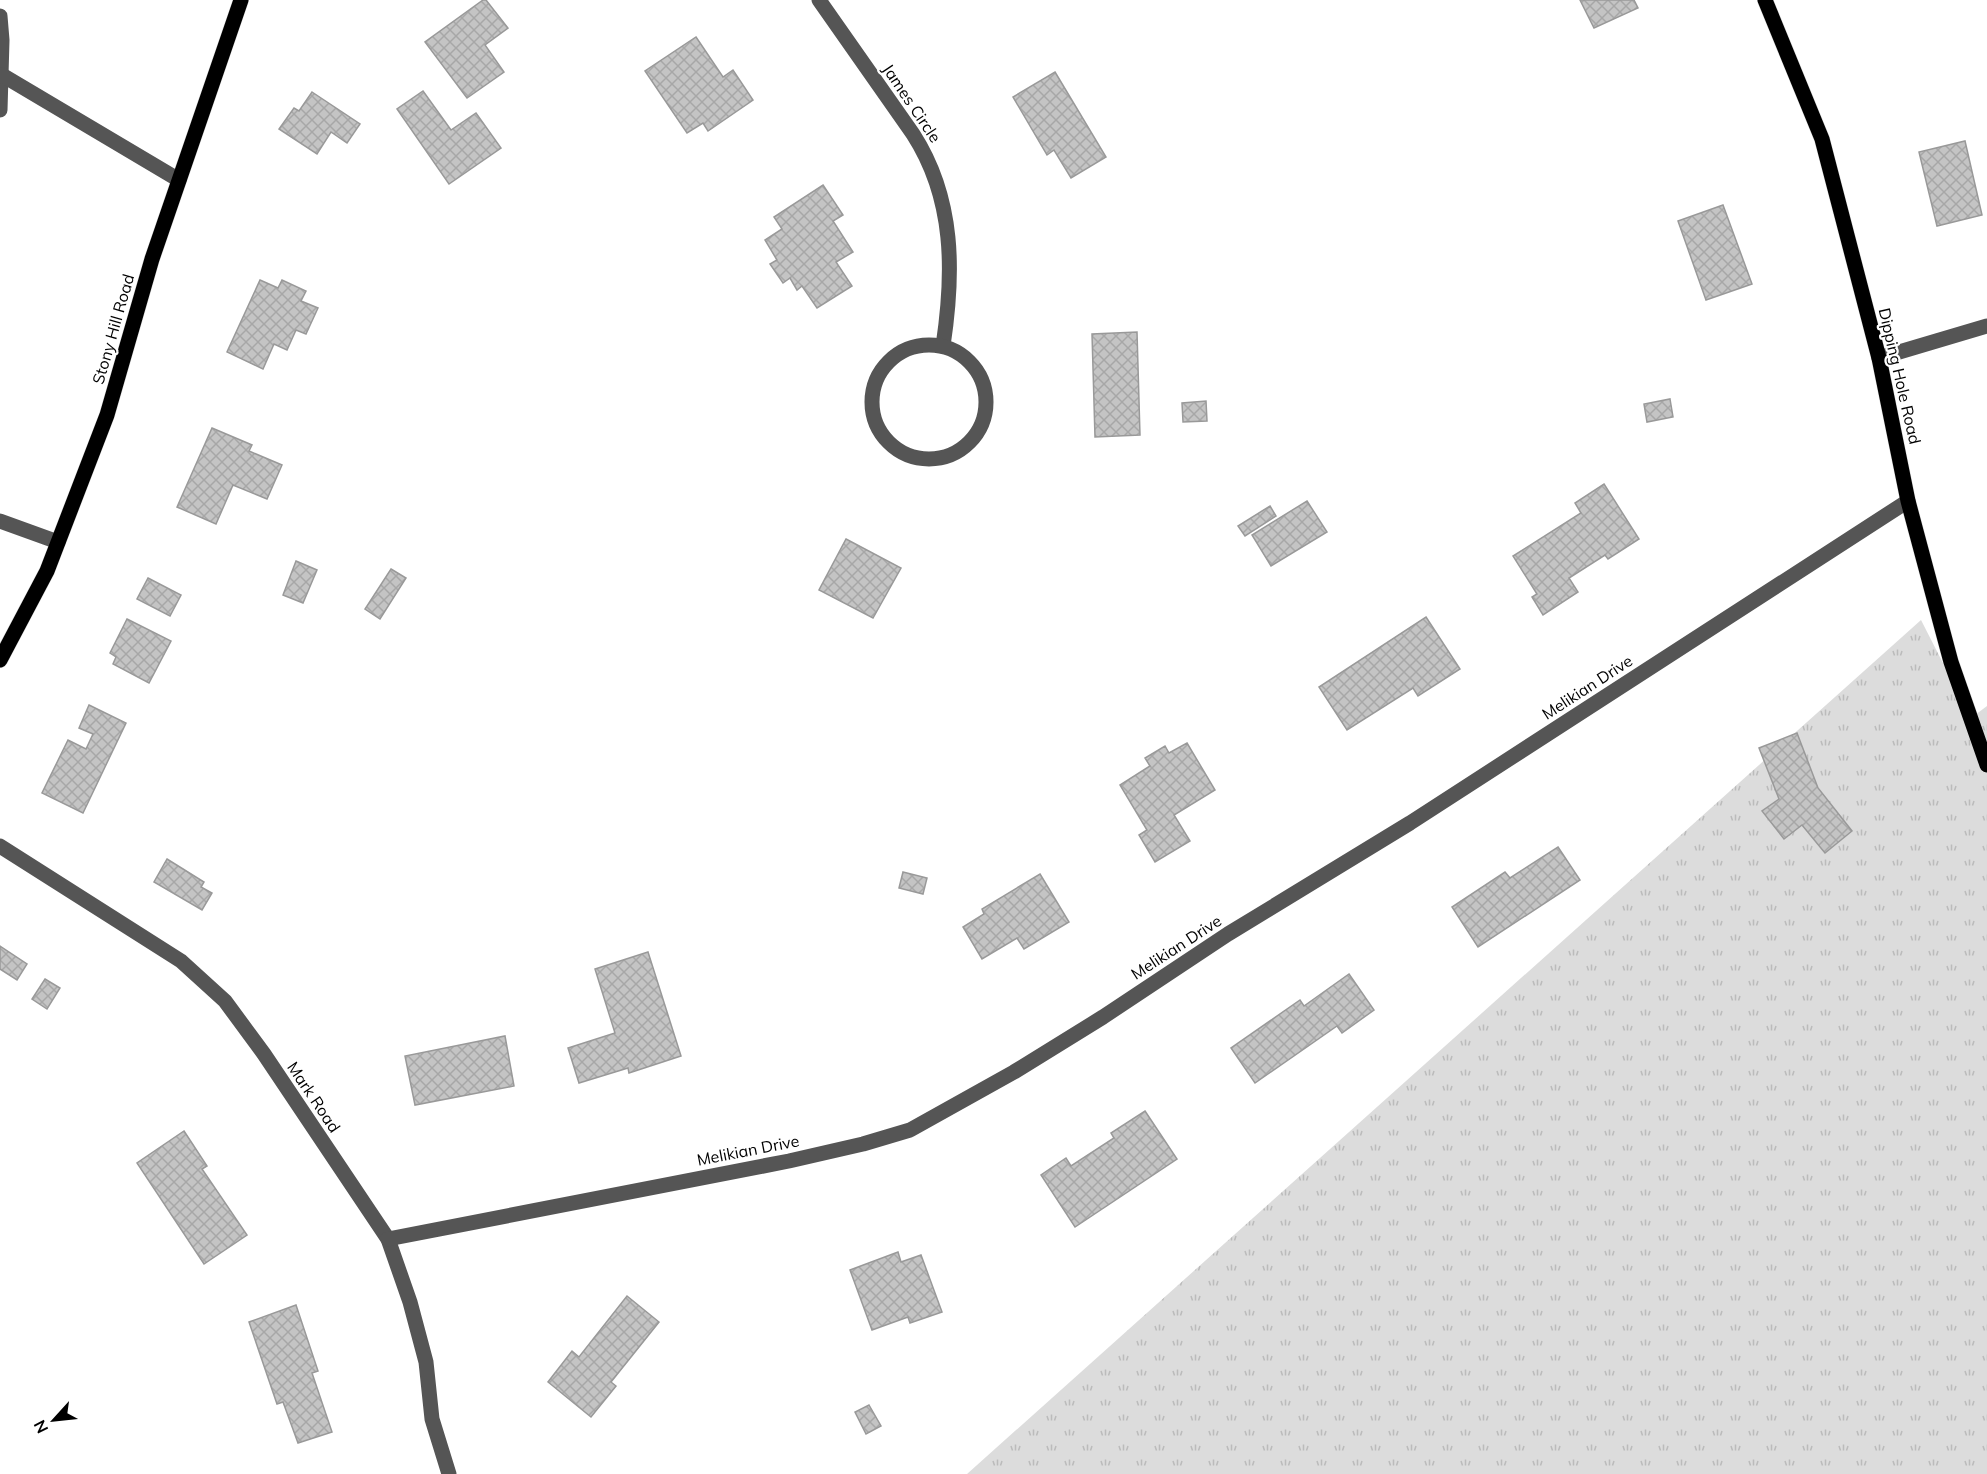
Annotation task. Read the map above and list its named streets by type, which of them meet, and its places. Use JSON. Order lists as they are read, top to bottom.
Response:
{
  "streets": {
    "main road": ["Stony Hill Road", "Dipping Hole Road"],
    "street": ["James Circle", "Melikian Drive", "Mark Road"]
  },
  "crossings": [
    ["Dipping Hole Road", "Melikian Drive"],
    ["Melikian Drive", "Mark Road"]
  ],
  "north": "bottom left"
}
